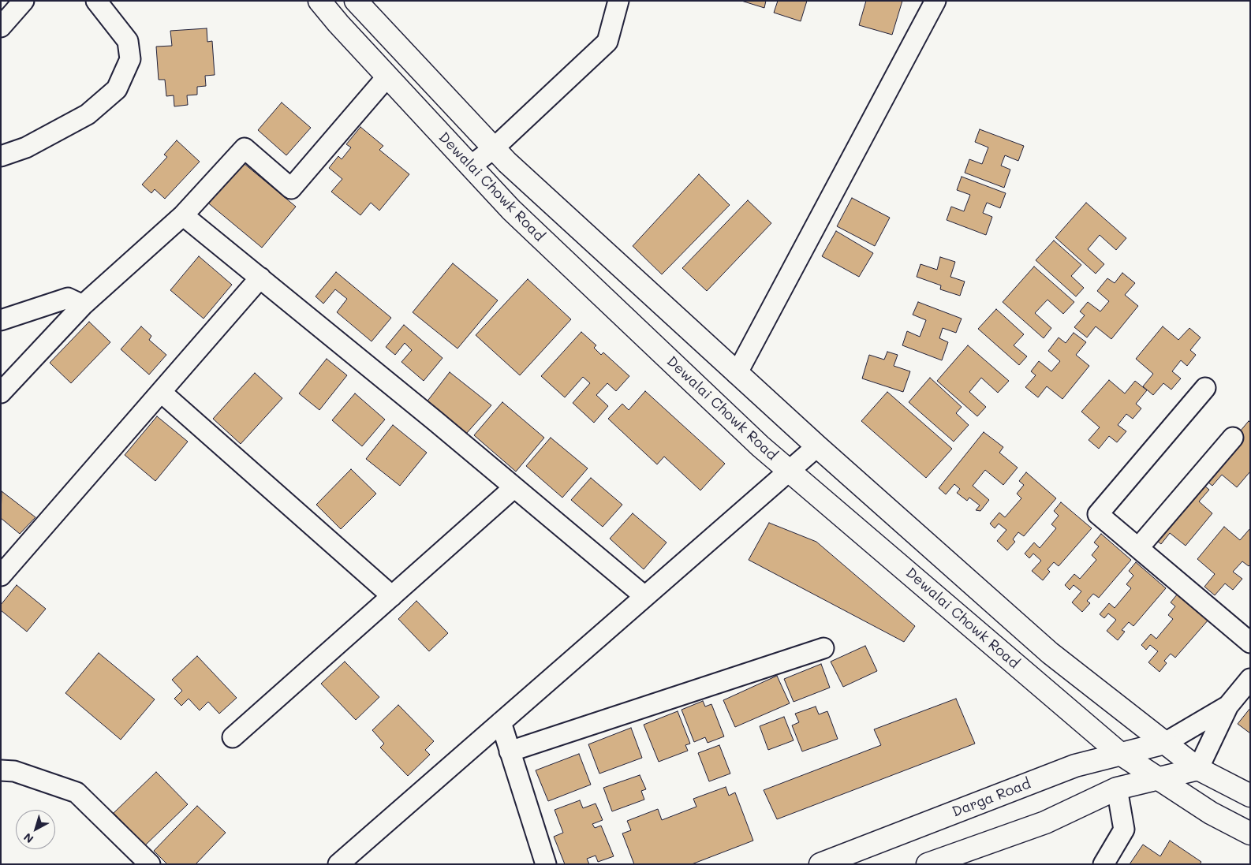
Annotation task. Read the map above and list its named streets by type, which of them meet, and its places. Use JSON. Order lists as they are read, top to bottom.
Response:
{
  "streets": {
    "main road": ["Dewalai Chowk Road", "Darga Road"]
  },
  "crossings": [
    ["Dewalai Chowk Road", "Darga Road"]
  ],
  "north": "bottom left"
}
